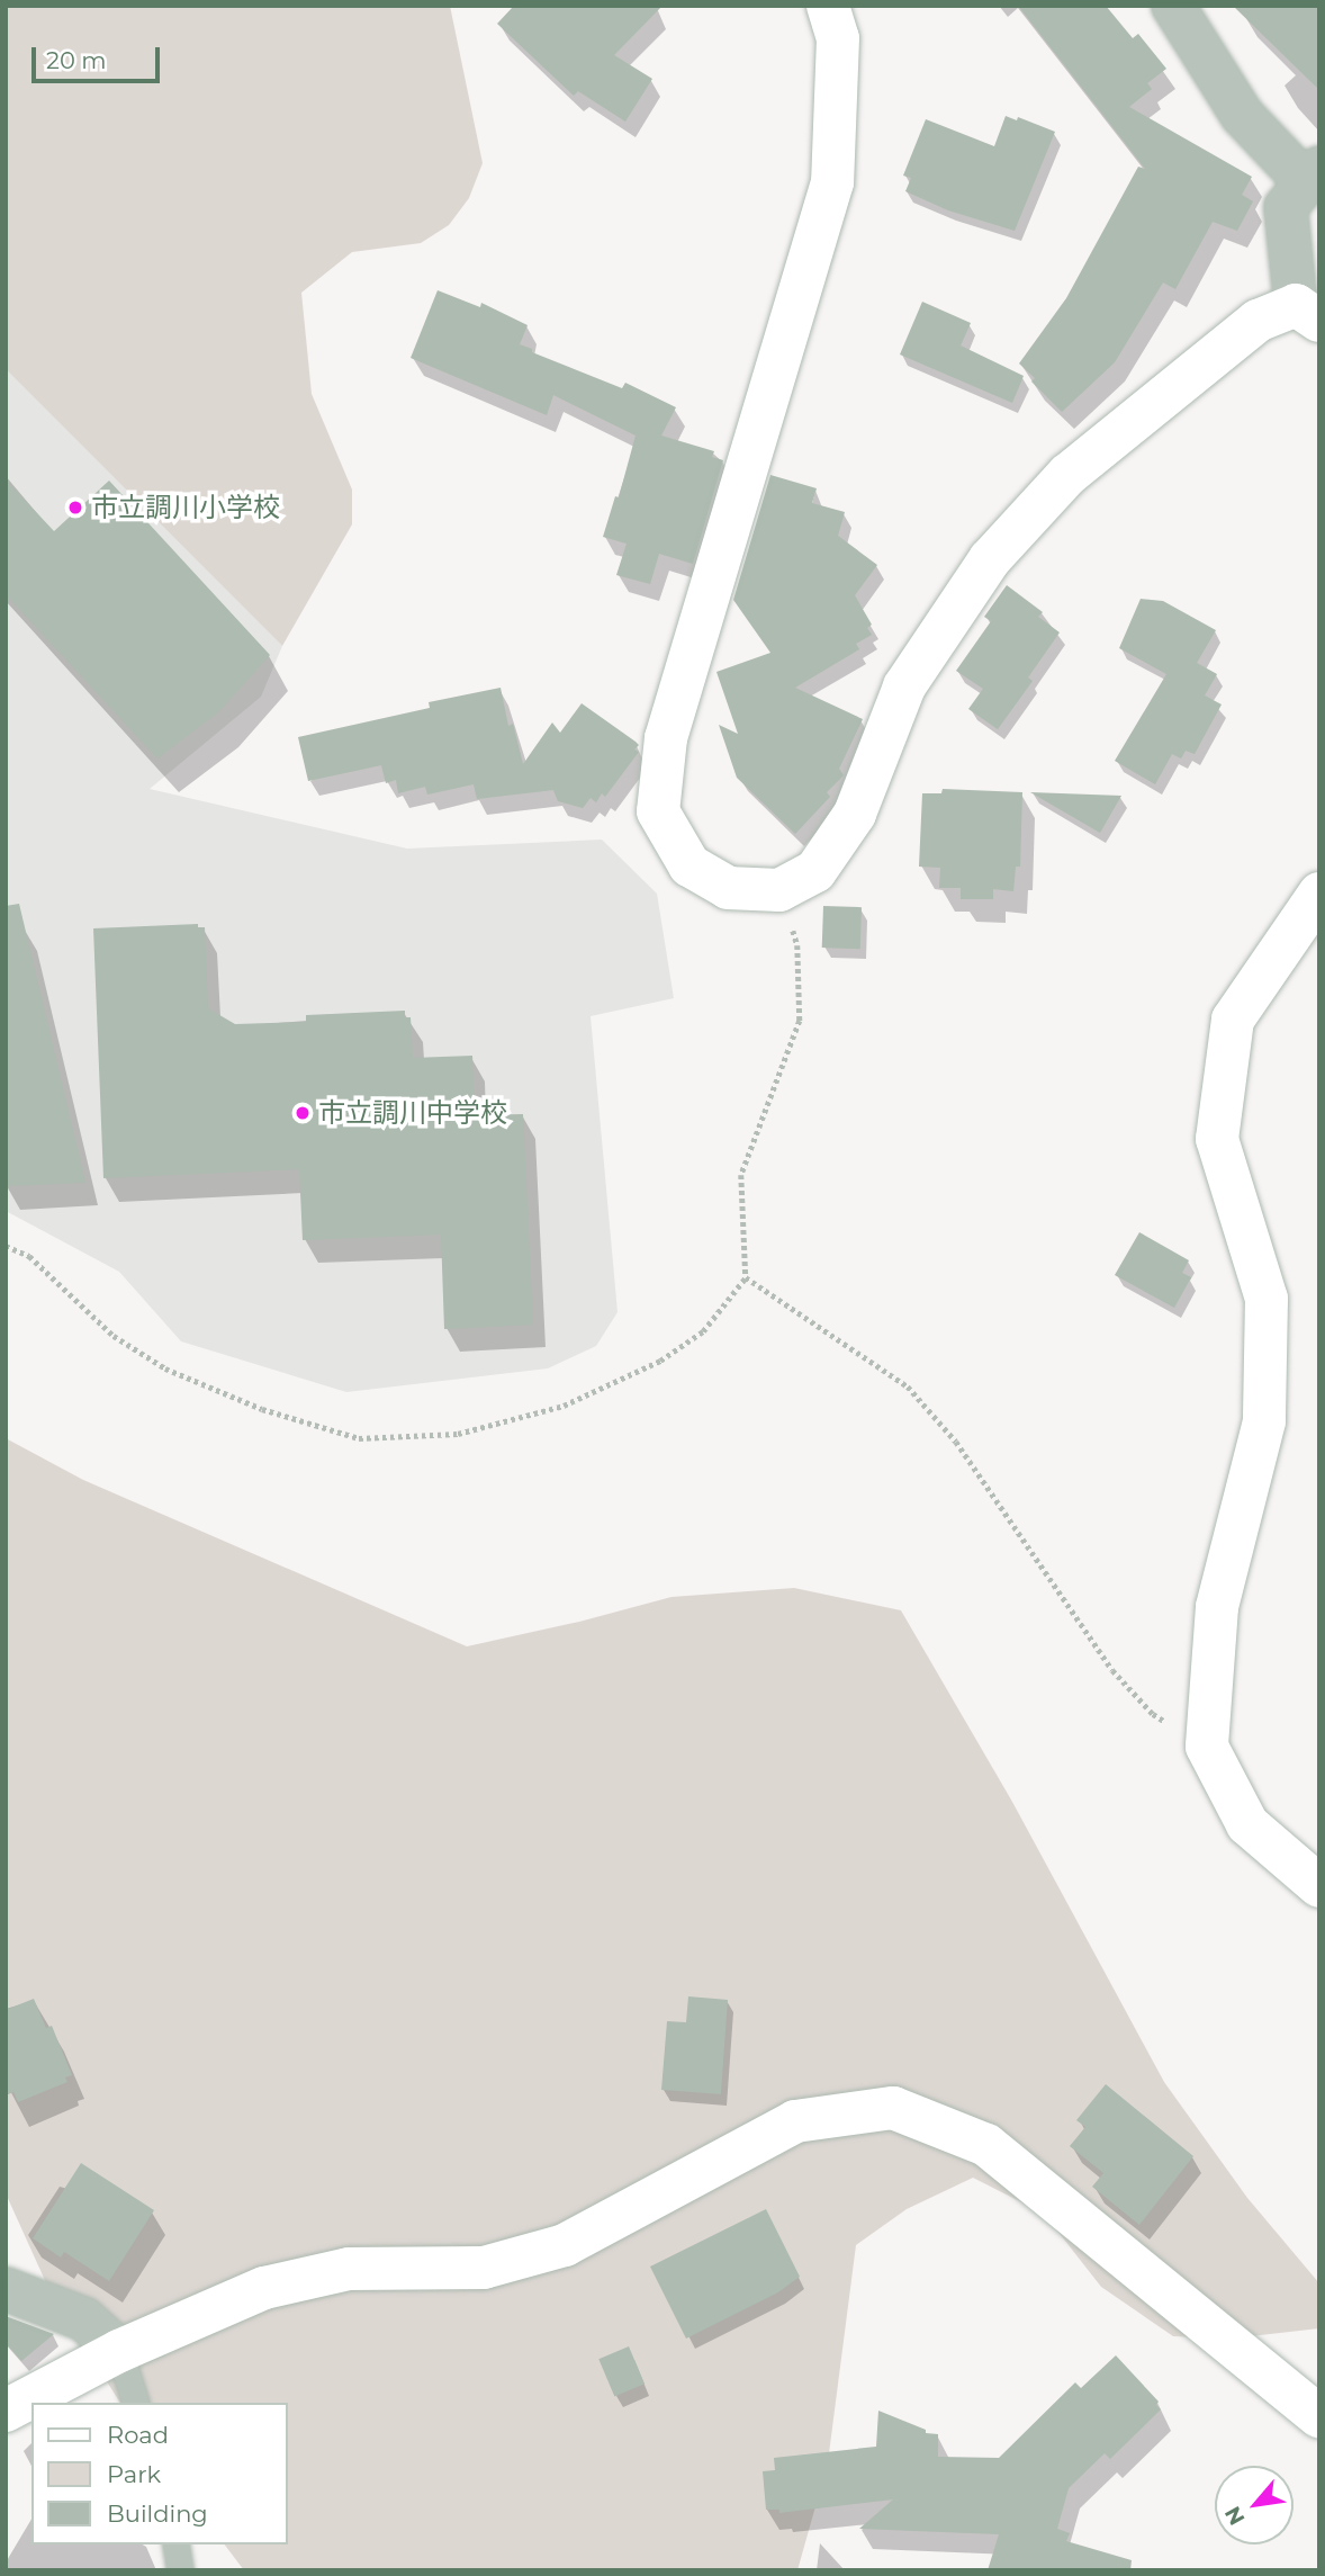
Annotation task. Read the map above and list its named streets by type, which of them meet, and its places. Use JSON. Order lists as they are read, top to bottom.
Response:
{
  "places": ["市立調川小学校", "市立調川中学校"],
  "legend": ["Road", "Park", "Building"],
  "scale_bar": "20 m",
  "north": "bottom left"
}
